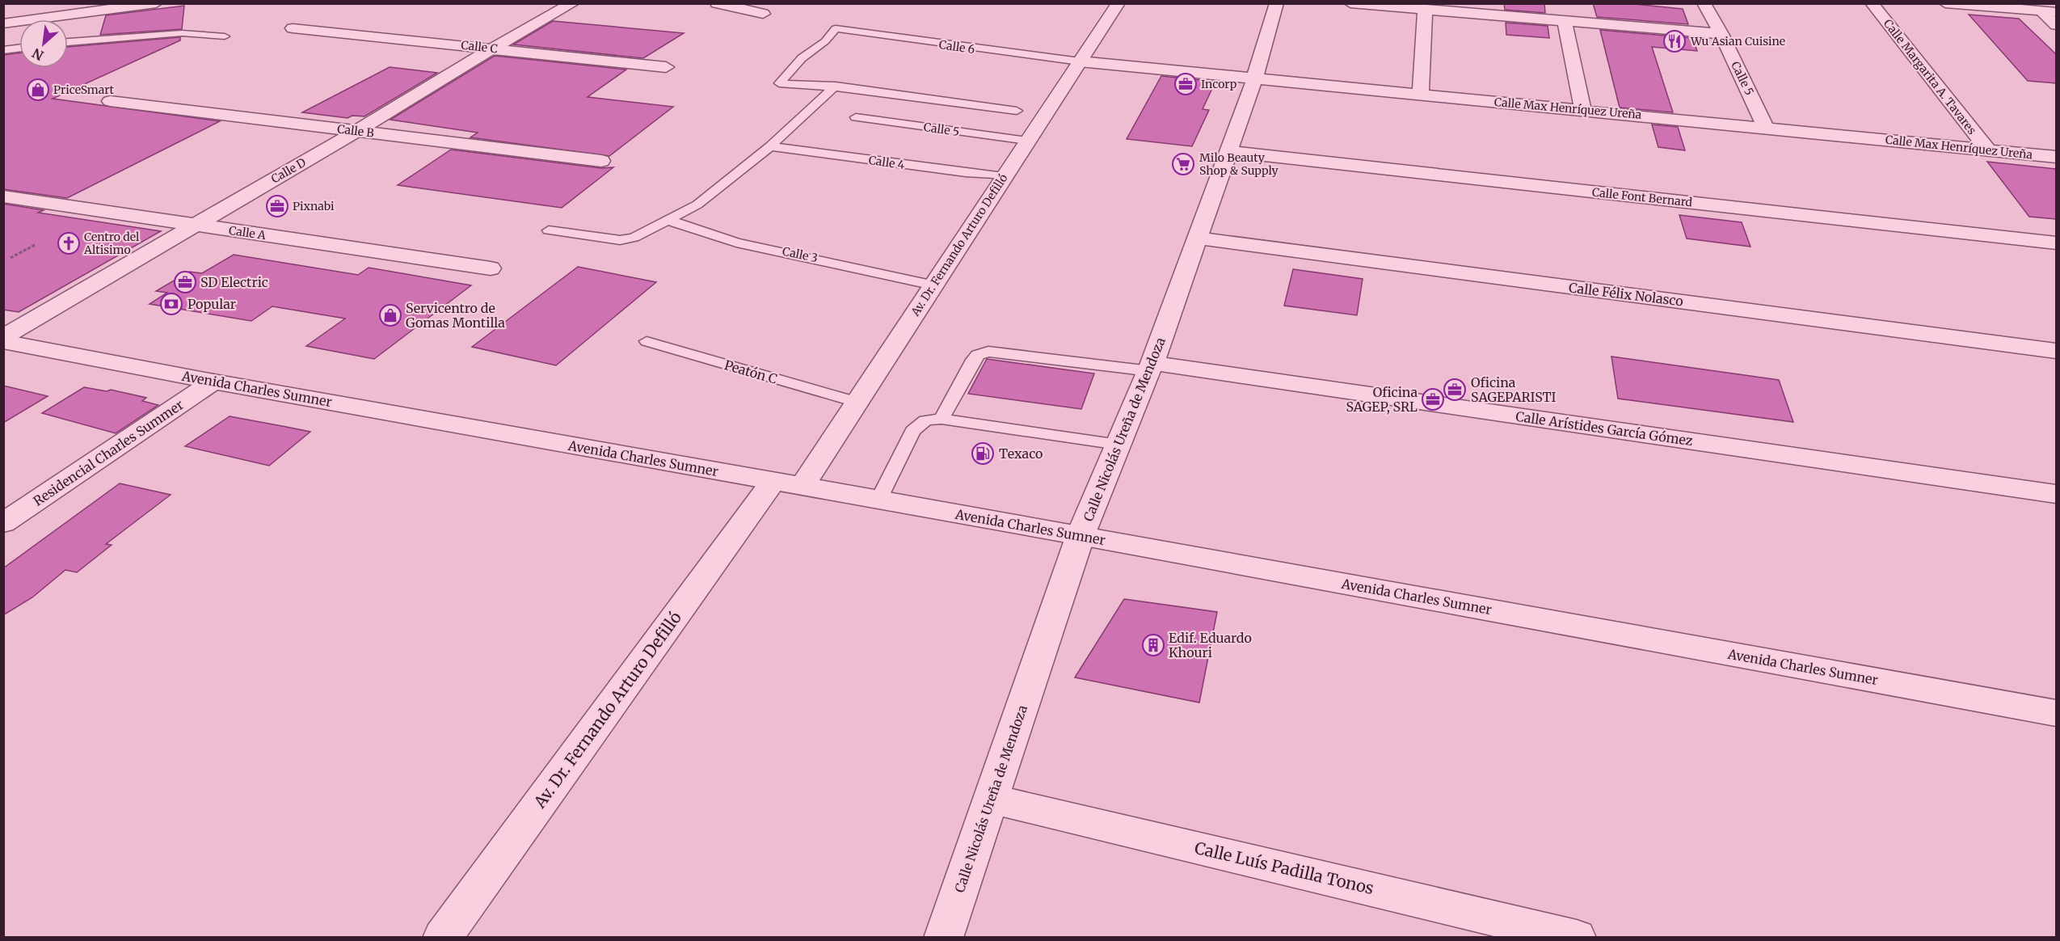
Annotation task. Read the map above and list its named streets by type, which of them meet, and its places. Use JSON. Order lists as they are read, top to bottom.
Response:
{
  "streets": {
    "street": [
      "Calle C",
      "Calle Margarita A. Tavares",
      "Calle 5",
      "Calle Max Henríquez Ureña",
      "Calle B",
      "Calle D",
      "Calle Font Bernard",
      "Calle A",
      "Av. Dr. Fernando Arturo Defilló",
      "Calle Félix Nolasco",
      "Avenida Charles Sumner",
      "Calle Arístides García Gómez",
      "Calle Nicolás Ureña de Mendoza",
      "Residencial Charles Summer",
      "Calle Luís Padilla Tonos"
    ],
    "lane": [
      "Calle 6",
      "Calle 4",
      "Calle 3",
      "Peatón C"
    ]
  },
  "crossings": [
    ["Calle C", "Calle D"],
    ["Calle 6", "Calle Max Henríquez Ureña"],
    ["Calle 6", "Av. Dr. Fernando Arturo Defilló"],
    ["Calle Margarita A. Tavares", "Calle Max Henríquez Ureña"],
    ["Calle 5", "Calle Max Henríquez Ureña"],
    ["Calle 5", "Av. Dr. Fernando Arturo Defilló"],
    ["Calle Max Henríquez Ureña", "Av. Dr. Fernando Arturo Defilló"],
    ["Calle Max Henríquez Ureña", "Calle Nicolás Ureña de Mendoza"],
    ["Calle B", "Calle D"],
    ["Calle 4", "Av. Dr. Fernando Arturo Defilló"],
    ["Calle D", "Calle A"],
    ["Calle Font Bernard", "Calle Nicolás Ureña de Mendoza"],
    ["Av. Dr. Fernando Arturo Defilló", "Calle 3"],
    ["Av. Dr. Fernando Arturo Defilló", "Peatón C"],
    ["Av. Dr. Fernando Arturo Defilló", "Avenida Charles Sumner"],
    ["Calle Félix Nolasco", "Calle Nicolás Ureña de Mendoza"],
    ["Avenida Charles Sumner", "Calle Nicolás Ureña de Mendoza"],
    ["Avenida Charles Sumner", "Residencial Charles Summer"],
    ["Calle Arístides García Gómez", "Calle Nicolás Ureña de Mendoza"],
    ["Calle Nicolás Ureña de Mendoza", "Calle Luís Padilla Tonos"]
  ],
  "places": {
    "restaurant": ["Wu Asian Cuisine"],
    "office": [
      "Incorp",
      "Pixnabi",
      "SD Electric",
      "Oficina SAGEPARISTI",
      "Oficina SAGEP, SRL"
    ],
    "shop": ["PriceSmart", "Servicentro de Gomas Montilla"],
    "supermarket": ["Milo Beauty Shop & Supply"],
    "church": ["Centro del Altisimo"],
    "bank": ["Popular"],
    "fuel station": ["Texaco"],
    "building": ["Edif. Eduardo Khouri"]
  },
  "north": "bottom left"
}
